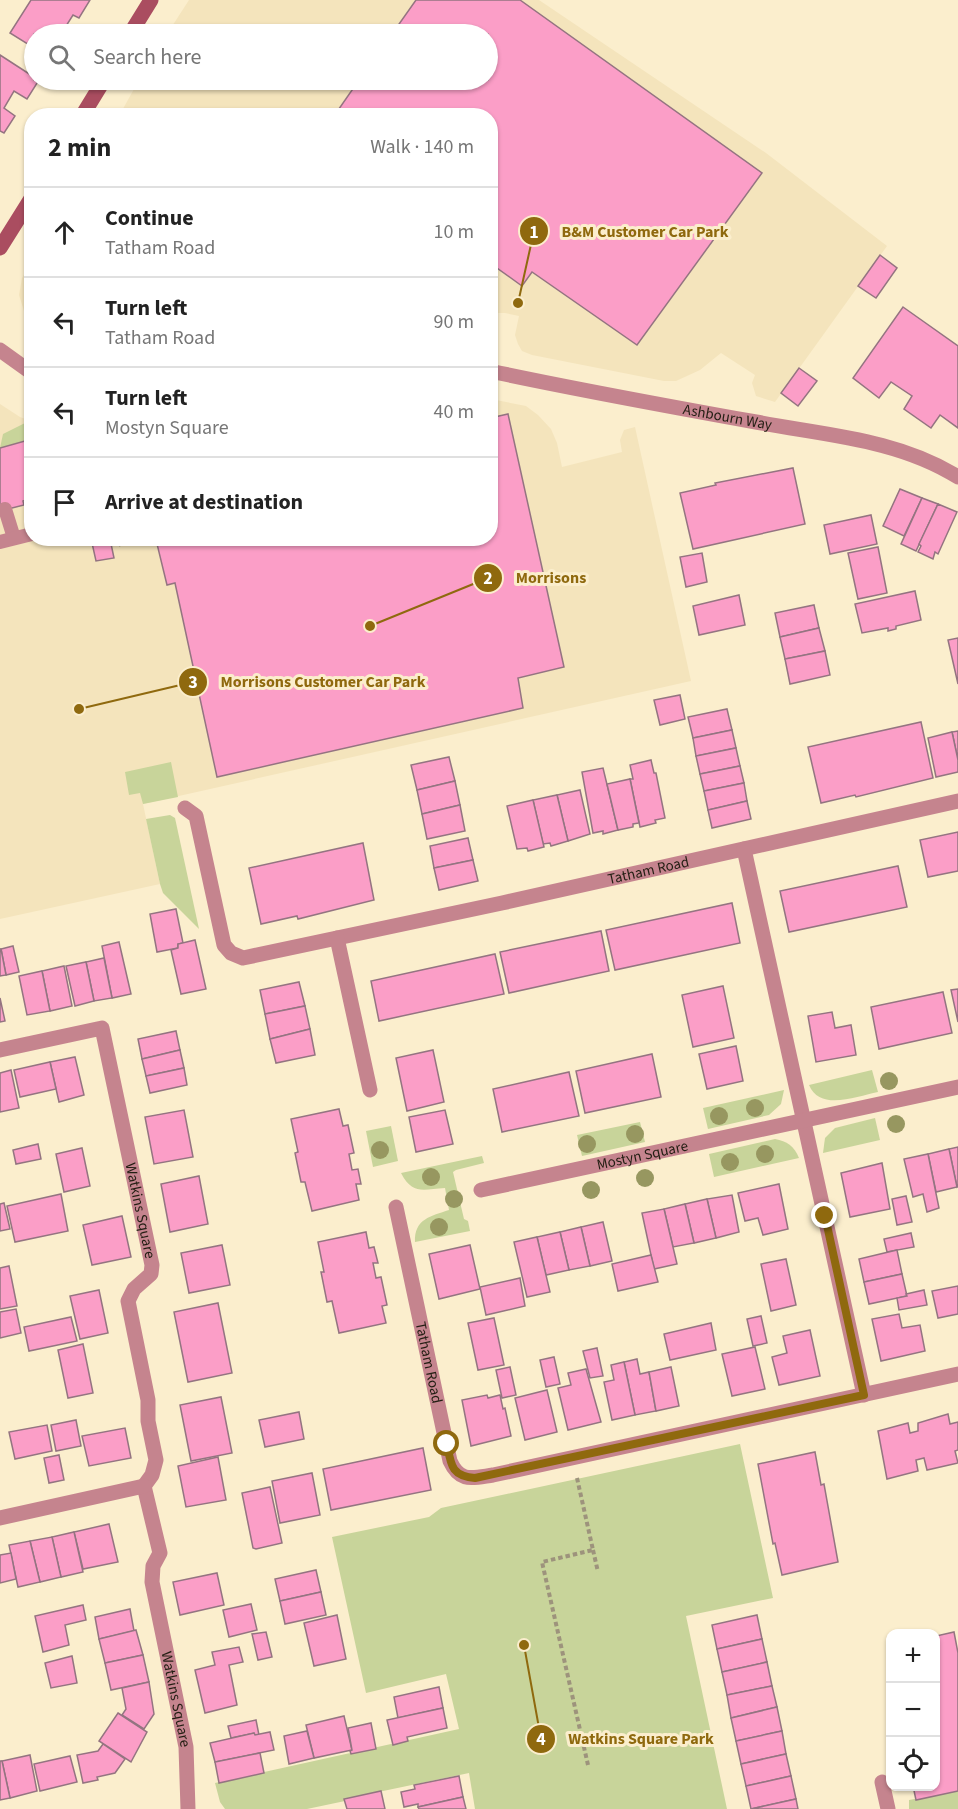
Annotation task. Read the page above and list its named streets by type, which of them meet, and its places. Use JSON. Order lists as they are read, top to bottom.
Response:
{
  "streets": {
    "street": [
      "Ashbourn Way",
      "Tatham Road",
      "Mostyn Square",
      "Watkins Square"
    ]
  },
  "places": [
    "B&M Customer Car Park",
    "Morrisons",
    "Morrisons Customer Car Park",
    "Watkins Square Park"
  ],
  "page": {
    "search": "Search here",
    "heading": ["2 min", "Walk · 140 m"],
    "list": [
      ["Continue", "Tatham Road", "10 m"],
      ["Turn left", "Tatham Road", "90 m"],
      ["Turn left", "Mostyn Square", "40 m"],
      "Arrive at destination"
    ],
    "map_buttons": ["+", "−"]
  }
}
